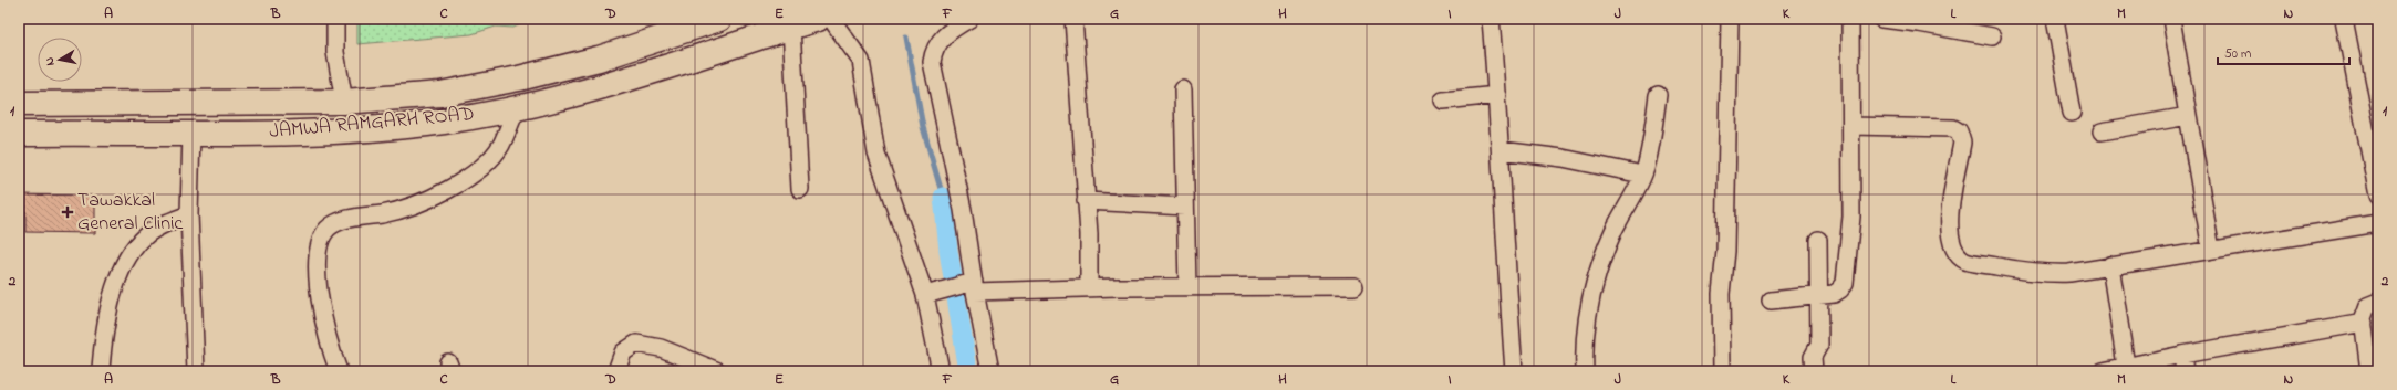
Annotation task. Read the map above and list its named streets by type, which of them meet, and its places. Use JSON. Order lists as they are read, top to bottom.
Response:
{
  "streets": {
    "highway": ["JAMWA RAMGARH ROAD"]
  },
  "places": {
    "health": ["Tawakkal General Clinic"]
  },
  "scale_bar": "50 m",
  "north": "left",
  "grid": {
    "columns": [
      "A",
      "B",
      "C",
      "D",
      "E",
      "F",
      "G",
      "H",
      "I",
      "J",
      "K",
      "L",
      "M",
      "N"
    ],
    "rows": ["1", "2"]
  }
}
